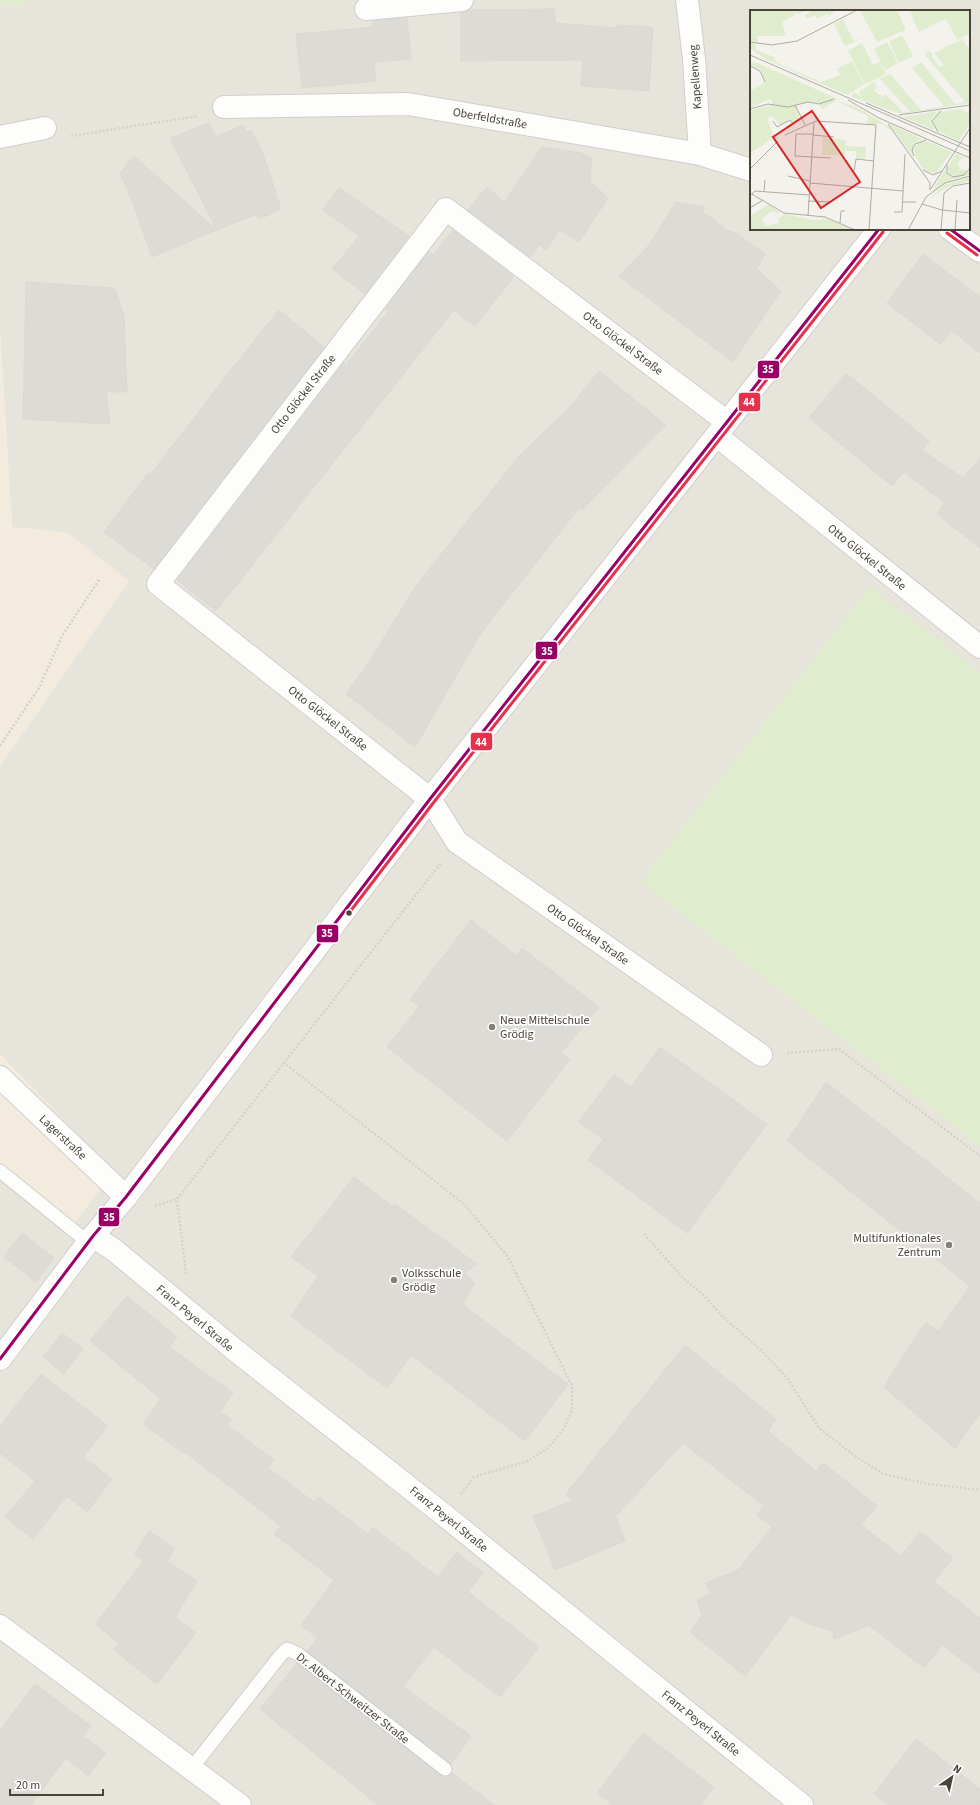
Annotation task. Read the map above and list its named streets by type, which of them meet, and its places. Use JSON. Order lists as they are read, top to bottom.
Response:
{
  "streets": {
    "street": [
      "Kapellenweg",
      "Oberfeldstraße",
      "Otto Glöckel Straße",
      "Lagerstraße",
      "Franz Peyerl Straße"
    ],
    "lane": ["Dr. Albert Schweitzer Straße"]
  },
  "crossings": [
    ["Kapellenweg", "Oberfeldstraße"]
  ],
  "places": ["Neue Mittelschule Grödig", "Multifunktionales Zentrum", "Volksschule Grödig"],
  "lines": ["transit line 35", "transit line 44"],
  "scale_bar": "20 m",
  "north": "top right"
}
